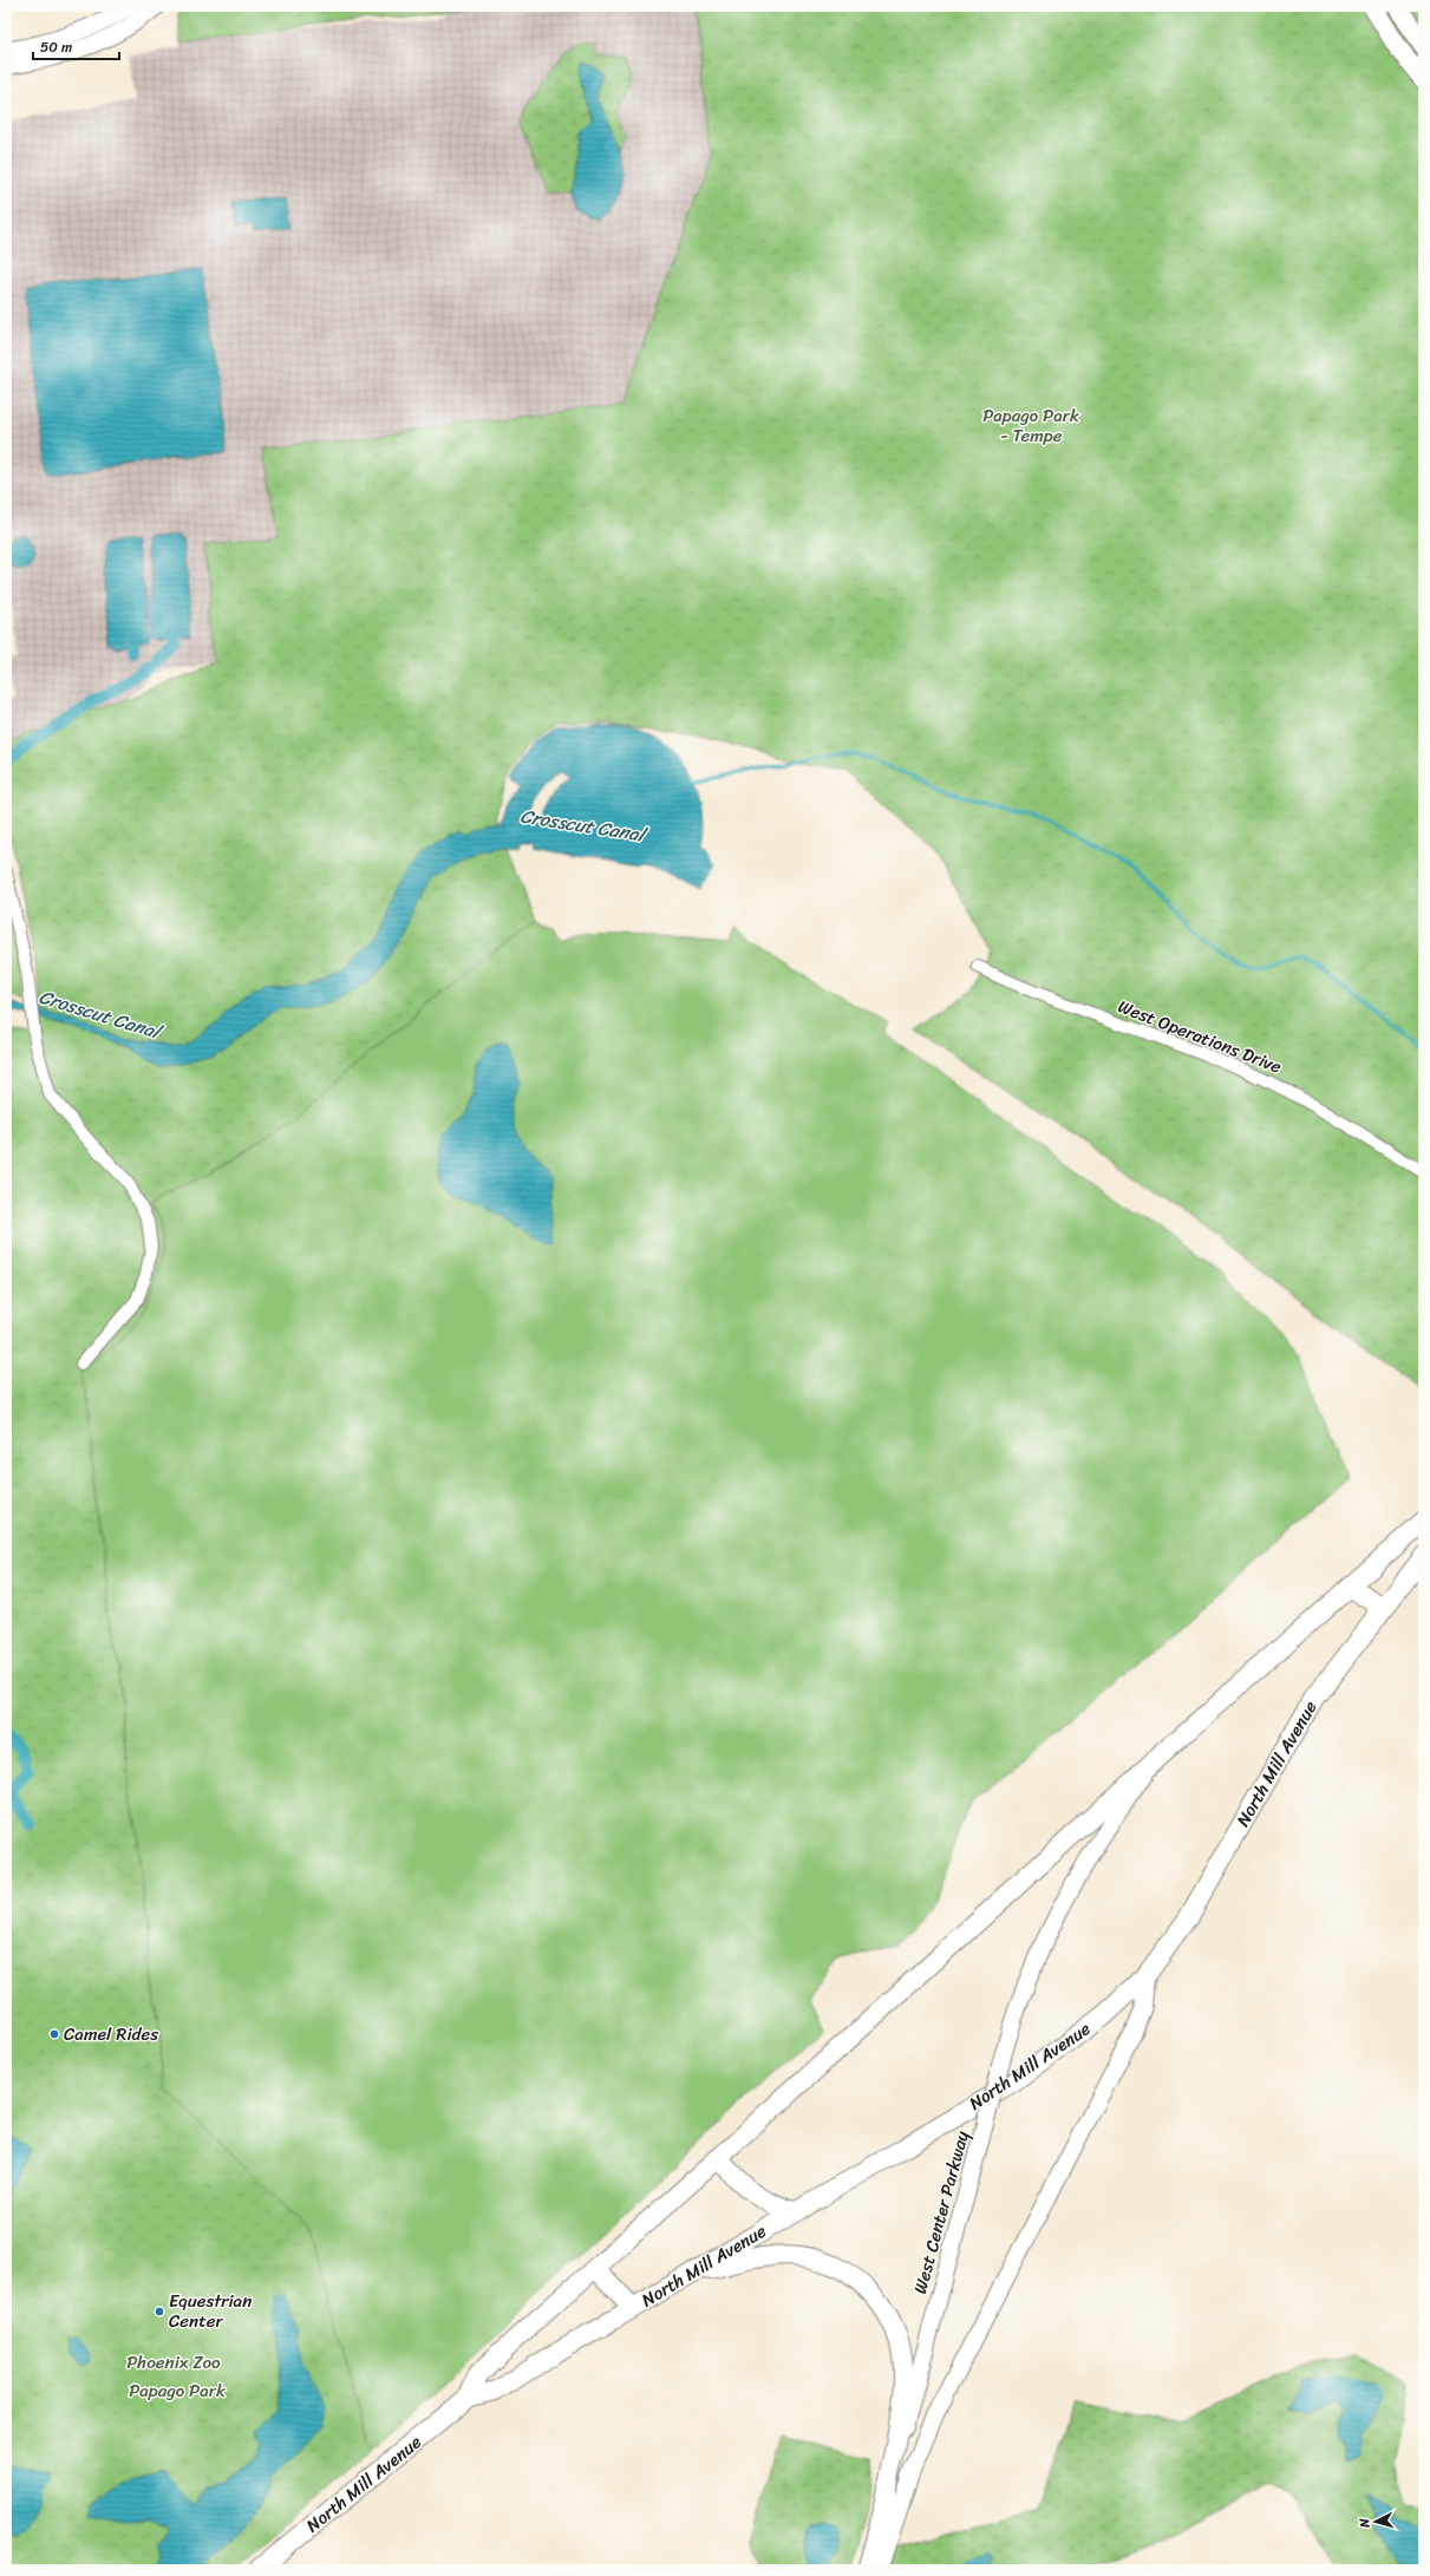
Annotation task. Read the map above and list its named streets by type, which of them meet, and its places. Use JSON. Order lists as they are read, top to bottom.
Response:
{
  "streets": {
    "main road": ["North Mill Avenue"],
    "street": ["West Operations Drive", "West Center Parkway"]
  },
  "crossings": [
    ["North Mill Avenue", "West Center Parkway"]
  ],
  "water": ["Crosscut Canal"],
  "parks": ["Papago Park - Tempe", "Phoenix Zoo", "Papago Park"],
  "places": ["Camel Rides", "Equestrian Center"],
  "scale_bar": "50 m",
  "north": "left"
}
